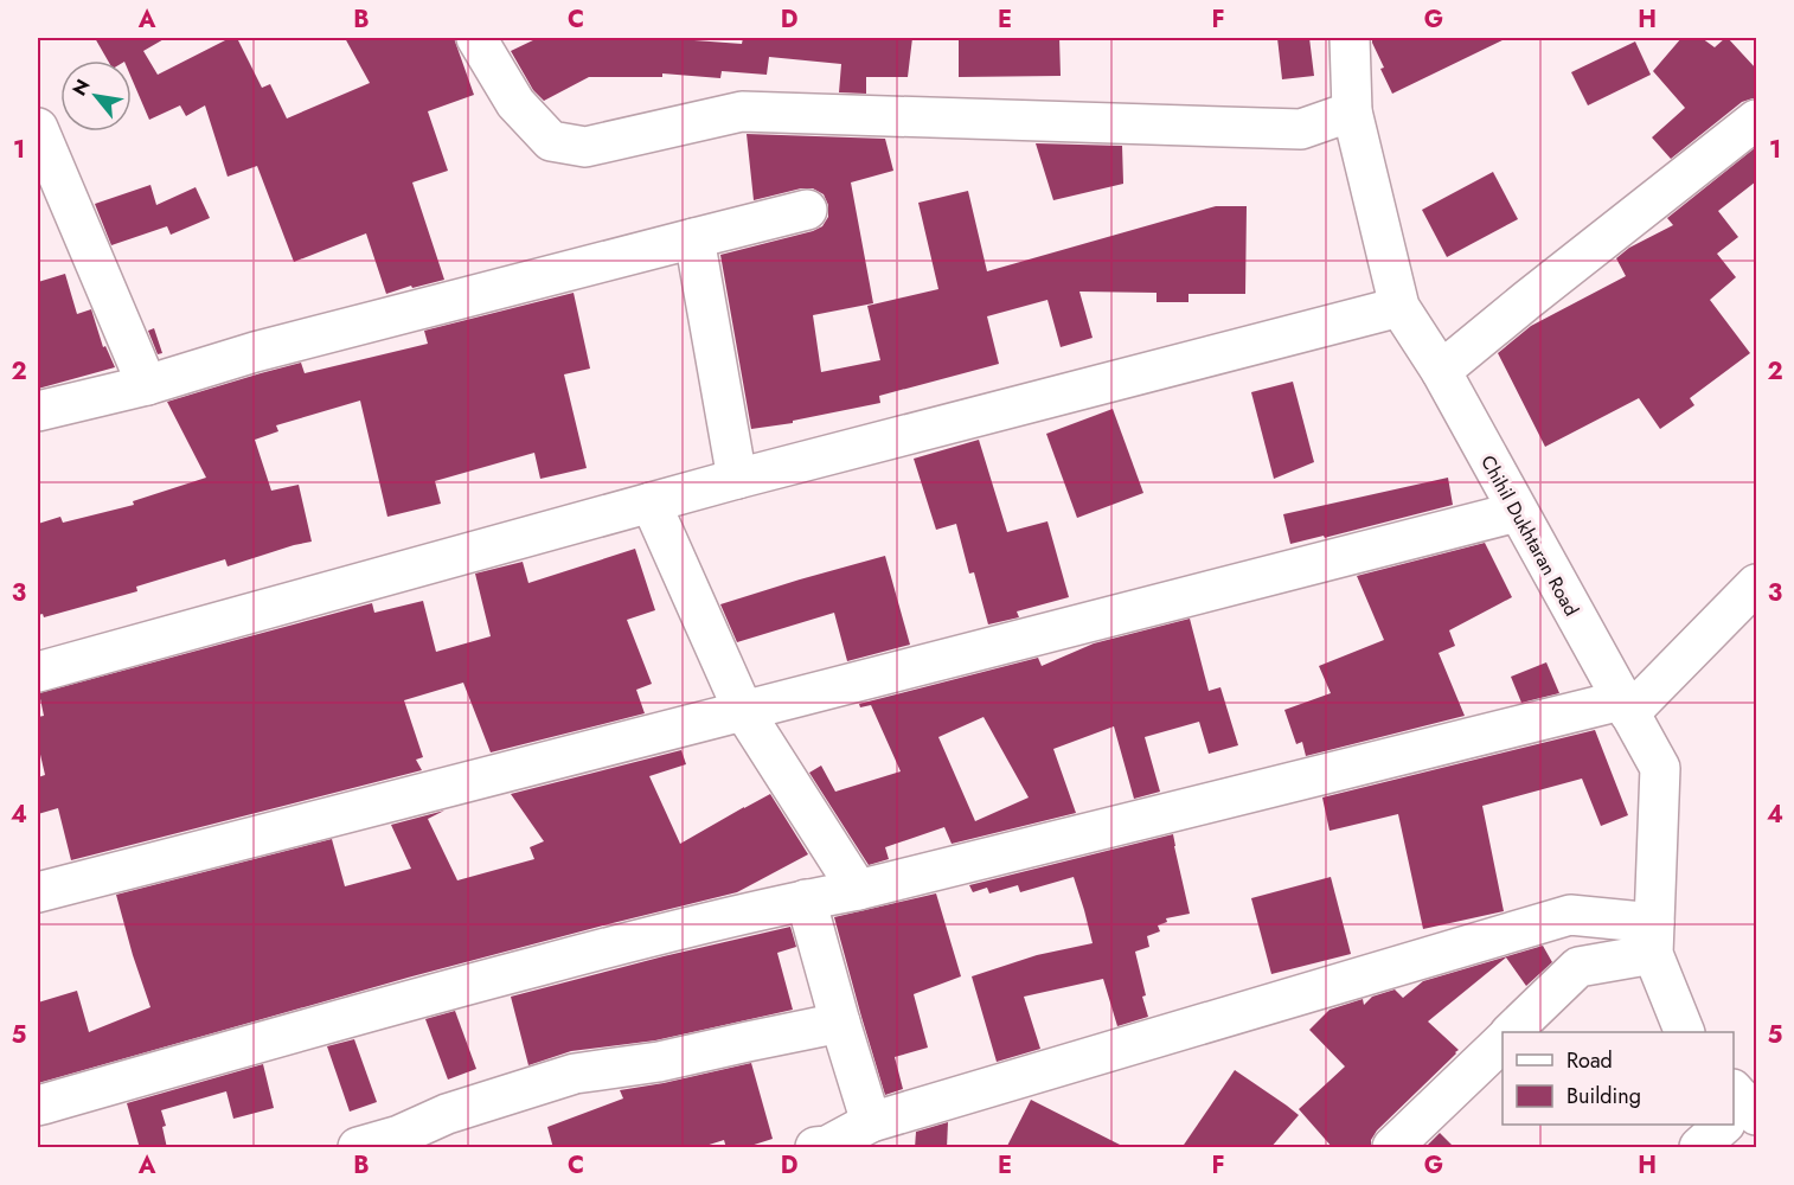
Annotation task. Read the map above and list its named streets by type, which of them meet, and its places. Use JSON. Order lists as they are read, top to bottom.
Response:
{
  "streets": {
    "street": ["Chihil Dukhtaran Road"]
  },
  "legend": ["Road", "Building"],
  "north": "top left",
  "grid": {
    "columns": [
      "A",
      "B",
      "C",
      "D",
      "E",
      "F",
      "G",
      "H"
    ],
    "rows": [
      "1",
      "2",
      "3",
      "4",
      "5"
    ]
  }
}
